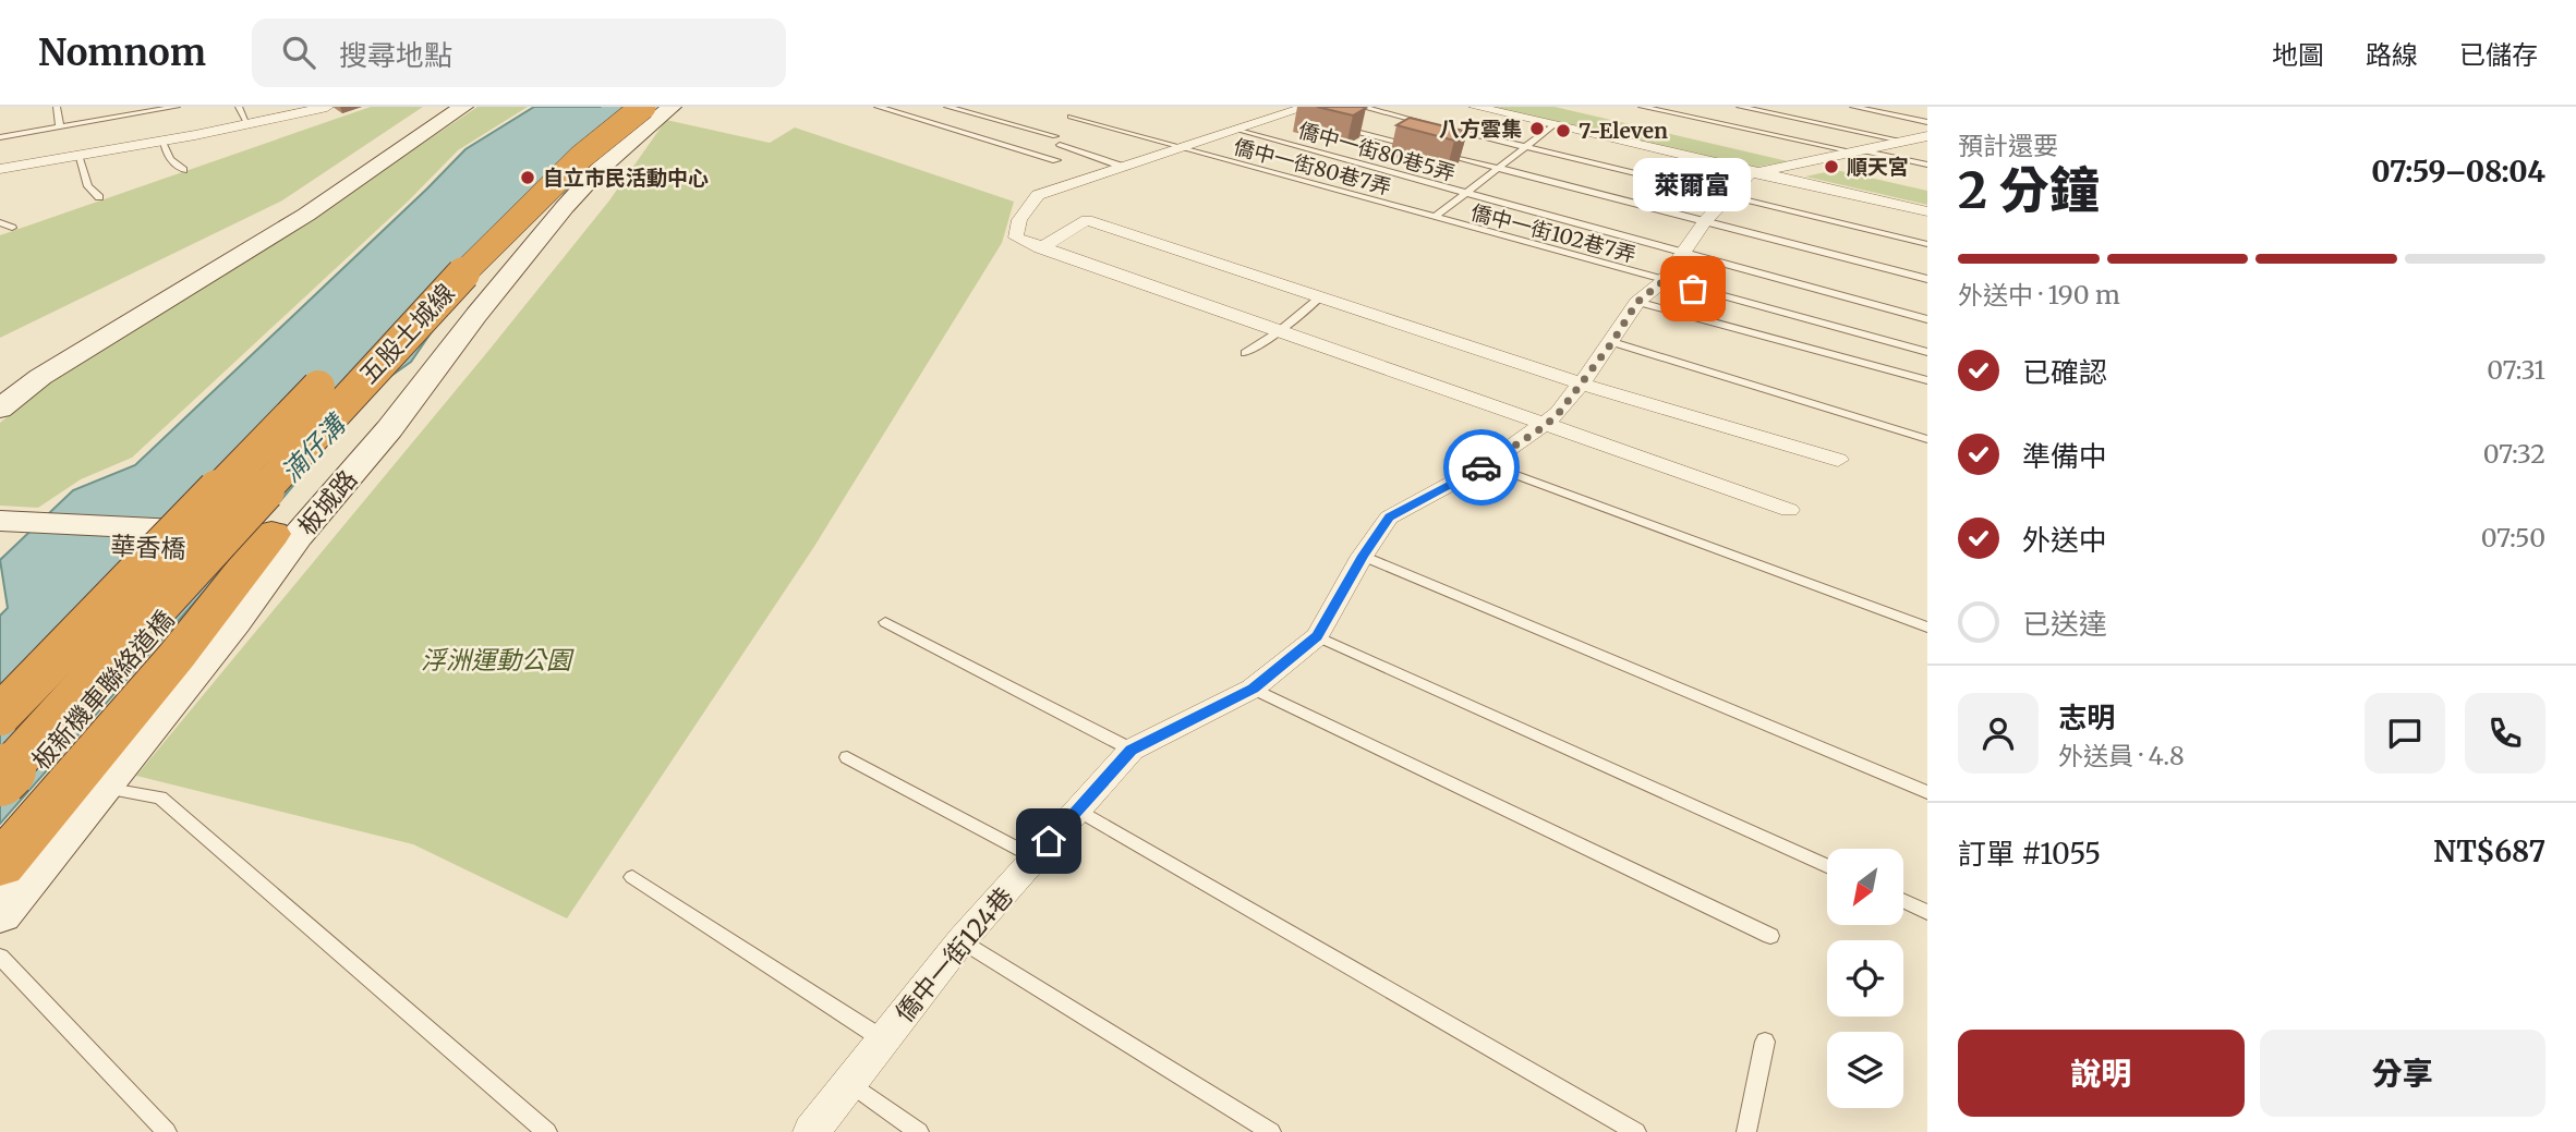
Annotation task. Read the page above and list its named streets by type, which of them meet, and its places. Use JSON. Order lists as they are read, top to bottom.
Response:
{
  "streets": {
    "highway": ["五股土城線"],
    "street": ["板城路", "華香橋", "僑中一街124巷"],
    "lane": [
      "僑中一街80巷5弄",
      "僑中一街80巷7弄",
      "僑中一街102巷7弄",
      "板新機車聯絡道橋"
    ]
  },
  "crossings": [
    ["僑中一街80巷7弄", "僑中一街102巷7弄"],
    ["僑中一街102巷7弄", "僑中一街124巷"],
    ["板城路", "華香橋"],
    ["板城路", "板新機車聯絡道橋"],
    ["華香橋", "板新機車聯絡道橋"]
  ],
  "water": ["湳仔溝"],
  "parks": ["浮洲運動公園"],
  "places": [
    "八方雲集",
    "7-Eleven",
    "順天宮",
    "自立市民活動中心",
    "萊爾富"
  ],
  "north": "bottom left",
  "page": {
    "header": "Nomnom",
    "search": "搜尋地點",
    "nav": ["地圖", "路線", "已儲存"],
    "heading": ["2 分鐘", "預計還要", "07:59–08:04"],
    "panel": [
      "志明",
      "外送員 · 4.8",
      "訂單 #1055",
      "NT$687"
    ],
    "bubble": "萊爾富",
    "bar": "外送中 · 190 m",
    "list": [
      ["已確認", "07:31"],
      ["準備中", "07:32"],
      ["外送中", "07:50"],
      "已送達"
    ],
    "buttons": ["說明", "分享"]
  }
}
